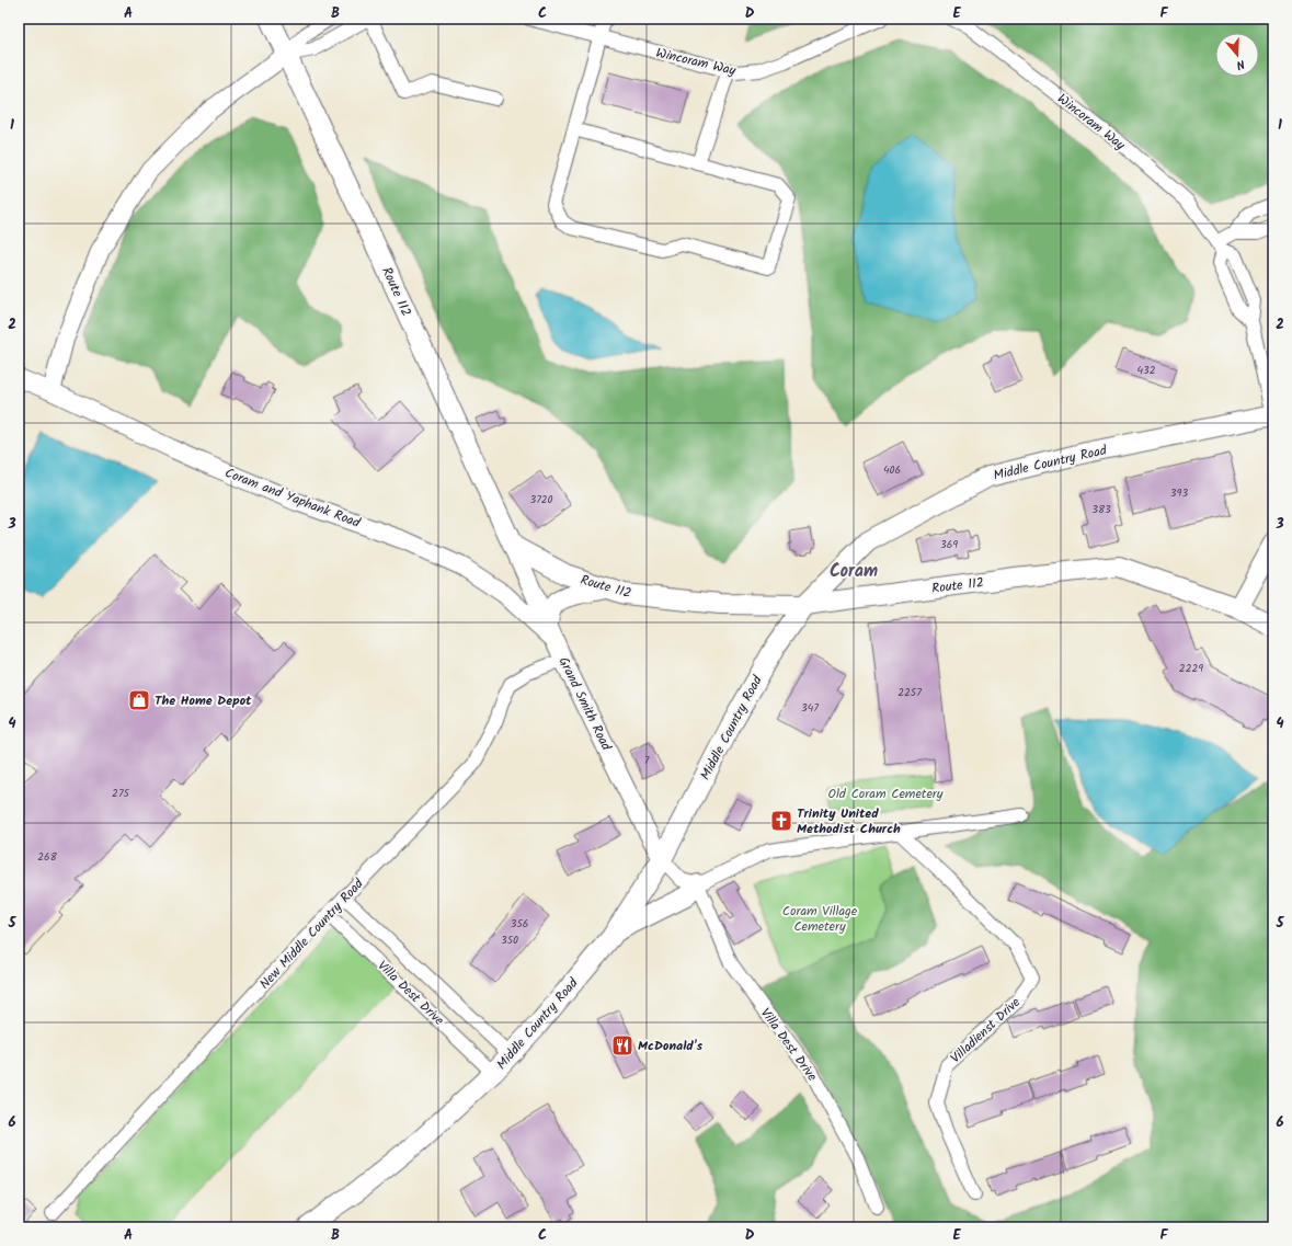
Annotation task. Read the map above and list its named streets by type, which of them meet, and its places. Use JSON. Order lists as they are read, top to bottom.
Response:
{
  "streets": {
    "main road": [
      "Route 112",
      "Middle Country Road",
      "Coram and Yaphank Road",
      "Grand Smith Road"
    ],
    "street": [
      "Wincoram Way",
      "New Middle Country Road",
      "Villa Dest Drive",
      "Villadienst Drive"
    ]
  },
  "crossings": [
    ["Wincoram Way", "Middle Country Road"],
    ["Route 112", "Middle Country Road"],
    ["Route 112", "Grand Smith Road"],
    ["Middle Country Road", "Grand Smith Road"],
    ["Middle Country Road", "Villa Dest Drive"],
    ["Coram and Yaphank Road", "Grand Smith Road"],
    ["Grand Smith Road", "New Middle Country Road"],
    ["New Middle Country Road", "Villa Dest Drive"]
  ],
  "districts": ["Coram"],
  "parks": ["Old Coram Cemetery", "Coram Village Cemetery"],
  "places": {
    "shop": ["The Home Depot"],
    "church": ["Trinity United Methodist Church"],
    "restaurant": ["McDonald's"]
  },
  "house_numbers": [
    "432",
    "406",
    "393",
    "3720",
    "383",
    "369",
    "2229",
    "2257",
    "347",
    "7",
    "275",
    "268",
    "356",
    "350"
  ],
  "north": "bottom",
  "grid": {
    "columns": [
      "A",
      "B",
      "C",
      "D",
      "E",
      "F"
    ],
    "rows": [
      "1",
      "2",
      "3",
      "4",
      "5",
      "6"
    ]
  }
}
